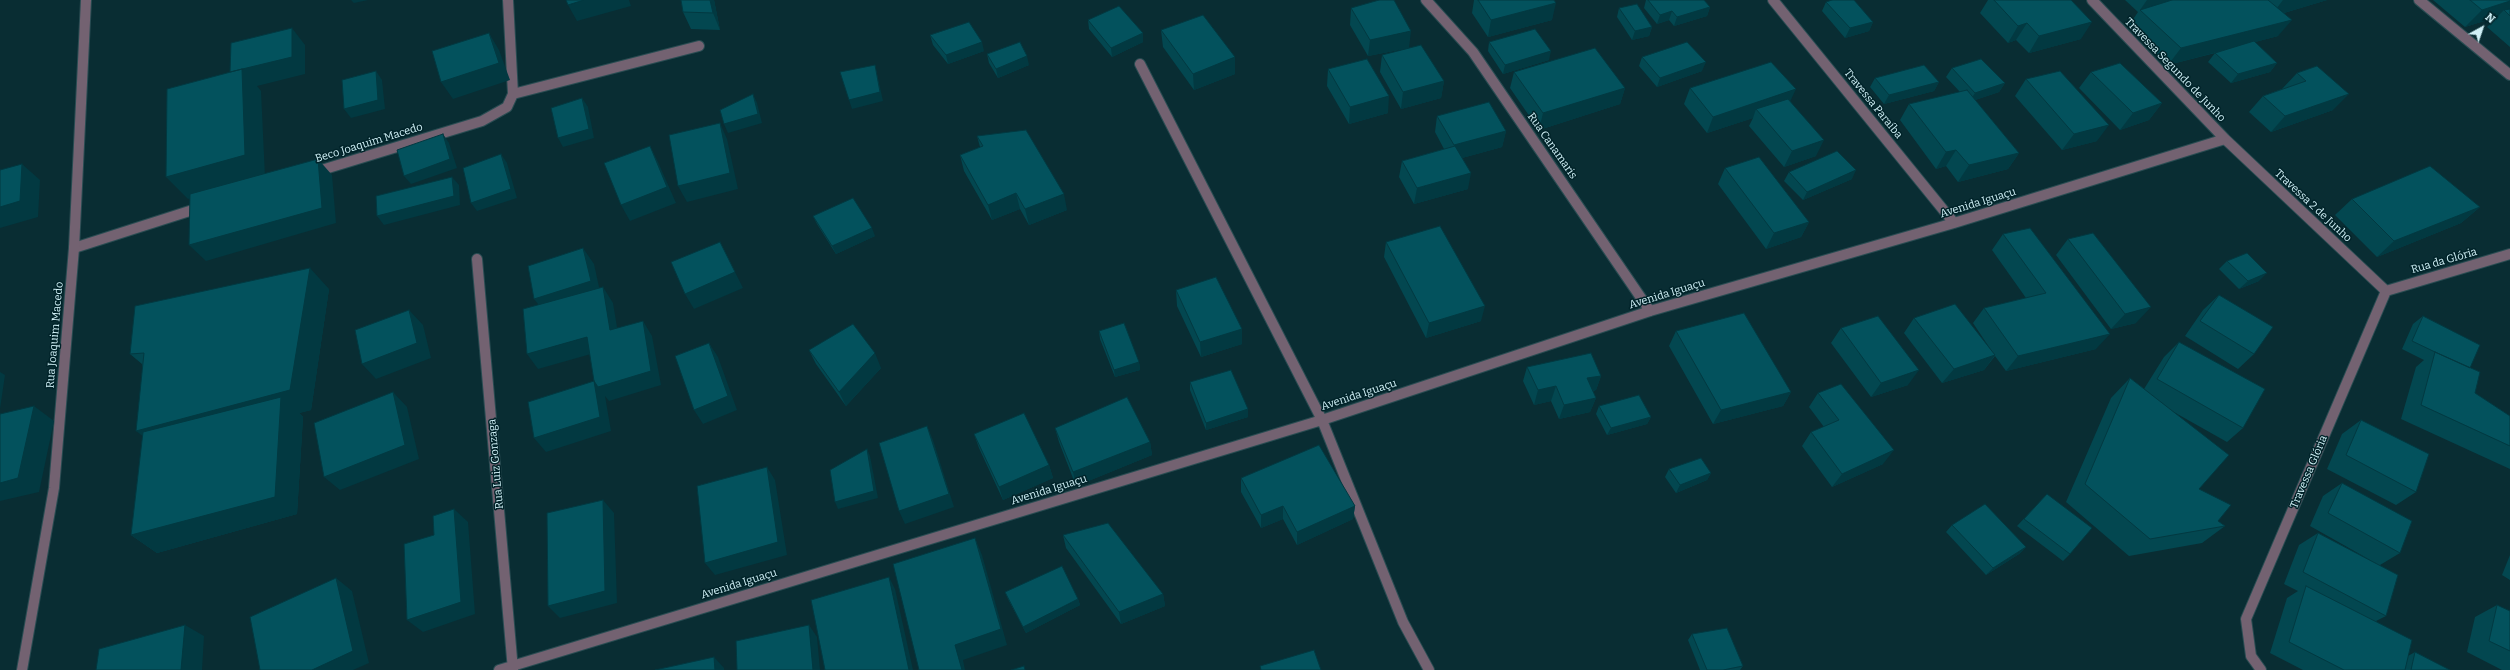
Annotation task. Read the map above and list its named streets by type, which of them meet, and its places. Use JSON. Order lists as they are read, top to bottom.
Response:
{
  "streets": {
    "street": [
      "Travessa Segundo de Junho",
      "Travessa Paraíba",
      "Beco Joaquim Macedo",
      "Rua Canamaris",
      "Avenida Iguaçu",
      "Travessa 2 de Junho",
      "Rua da Glória",
      "Rua Joaquim Macedo",
      "Rua Luiz Gonzaga",
      "Travessa Glória"
    ]
  },
  "crossings": [
    ["Travessa Segundo de Junho", "Avenida Iguaçu"],
    ["Travessa Segundo de Junho", "Travessa 2 de Junho"],
    ["Travessa Paraíba", "Avenida Iguaçu"],
    ["Rua Canamaris", "Avenida Iguaçu"],
    ["Avenida Iguaçu", "Travessa 2 de Junho"],
    ["Avenida Iguaçu", "Rua Luiz Gonzaga"],
    ["Travessa 2 de Junho", "Rua da Glória"],
    ["Travessa 2 de Junho", "Travessa Glória"],
    ["Rua da Glória", "Travessa Glória"]
  ],
  "north": "top right"
}
